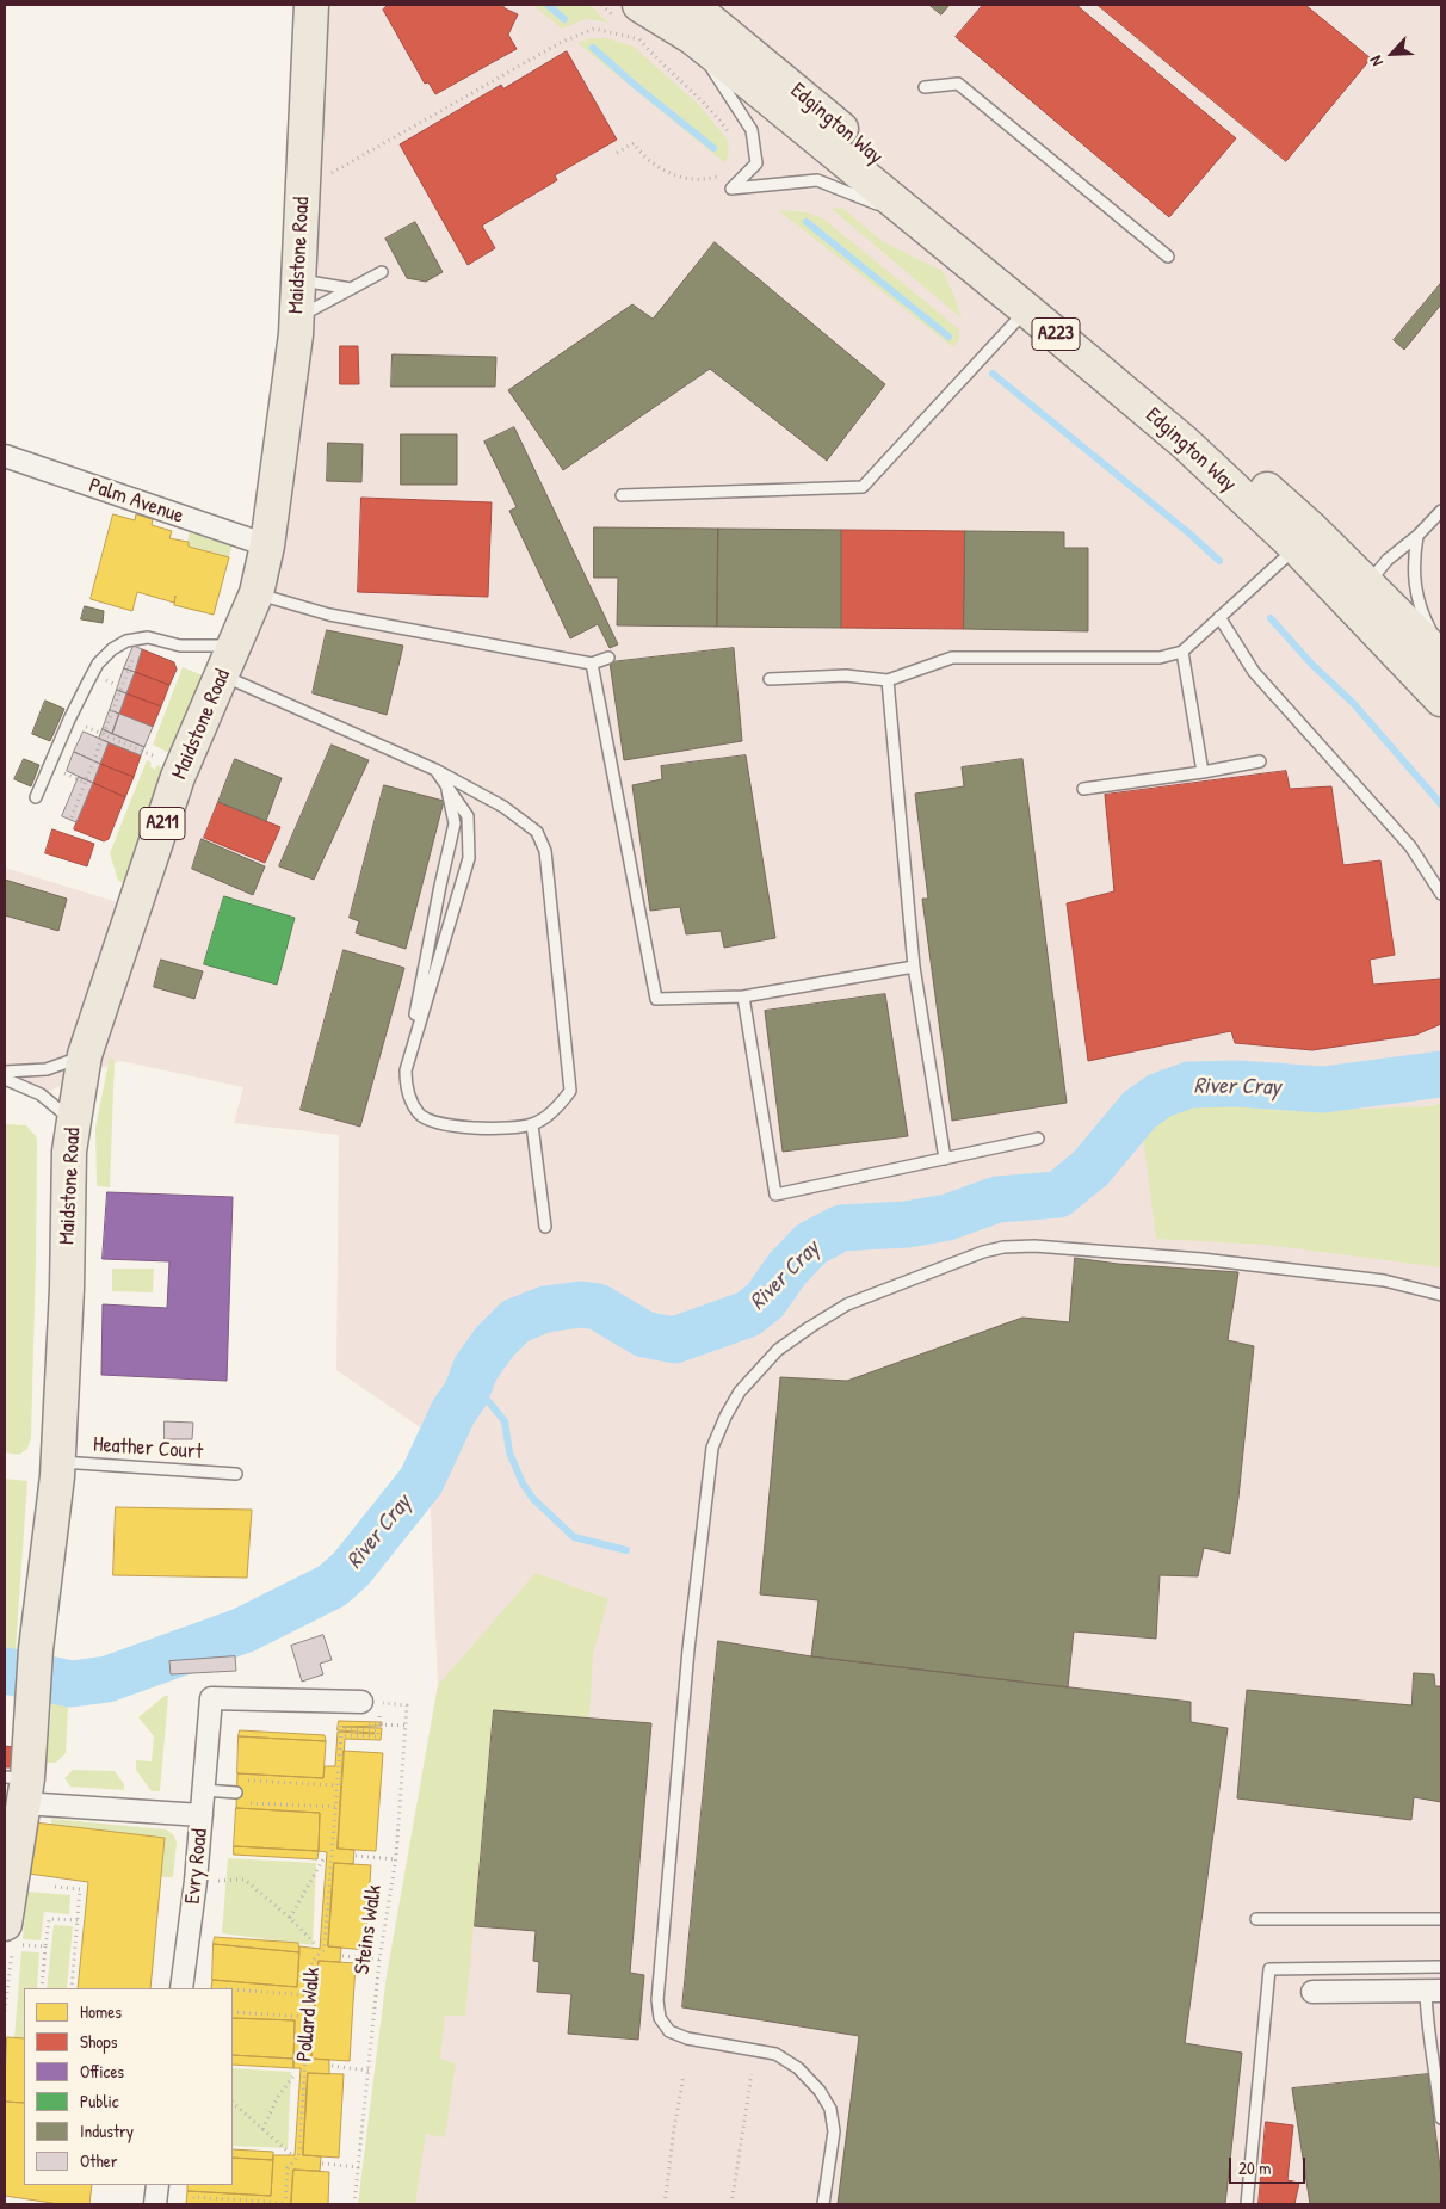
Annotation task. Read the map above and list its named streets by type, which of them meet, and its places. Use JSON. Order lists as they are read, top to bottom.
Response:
{
  "streets": {
    "main road": [
      "Edgington Way",
      "Maidstone Road",
      "A223",
      "A211"
    ],
    "street": ["Palm Avenue", "Evry Road"],
    "lane": ["Heather Court"],
    "path": ["Steins Walk", "Pollard Walk"]
  },
  "crossings": [
    ["Maidstone Road", "Palm Avenue"],
    ["Maidstone Road", "A211"],
    ["Maidstone Road", "Heather Court"],
    ["Maidstone Road", "Evry Road"],
    ["A211", "Evry Road"]
  ],
  "water": ["River Cray"],
  "legend": [
    "Homes",
    "Shops",
    "Offices",
    "Public",
    "Industry",
    "Other"
  ],
  "scale_bar": "20 m",
  "north": "bottom left"
}
